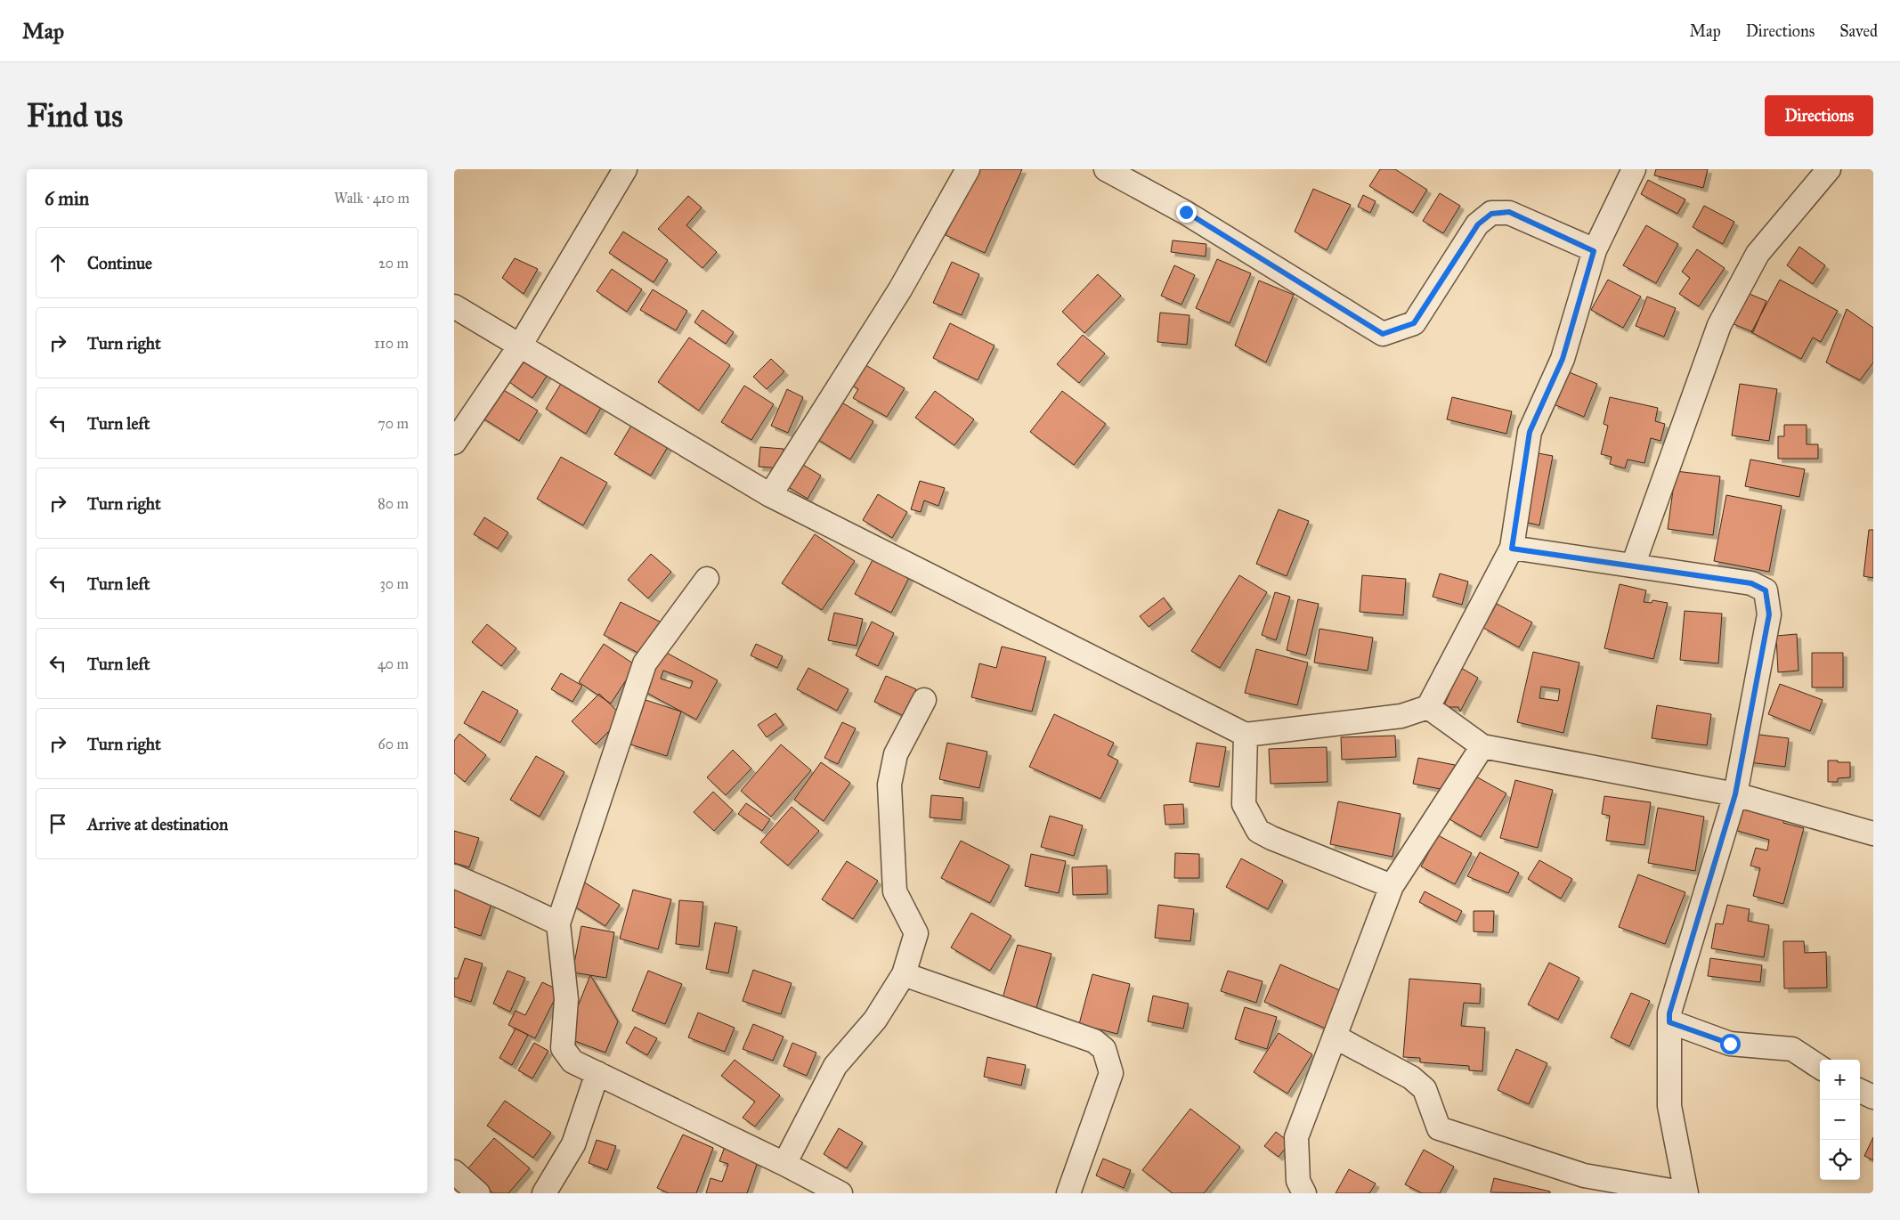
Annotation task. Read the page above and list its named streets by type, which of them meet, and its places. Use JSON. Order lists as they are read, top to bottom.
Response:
{
  "page": {
    "header": "Map",
    "nav": ["Map", "Directions", "Saved"],
    "buttons": "Directions",
    "title": "Find us",
    "heading": ["6 min", "Walk · 410 m"],
    "list": [
      ["Continue", "20 m"],
      ["Turn right", "110 m"],
      ["Turn left", "70 m"],
      ["Turn right", "80 m"],
      ["Turn left", "30 m"],
      ["Turn left", "40 m"],
      ["Turn right", "60 m"],
      "Arrive at destination"
    ],
    "map_buttons": ["+", "−"]
  }
}
